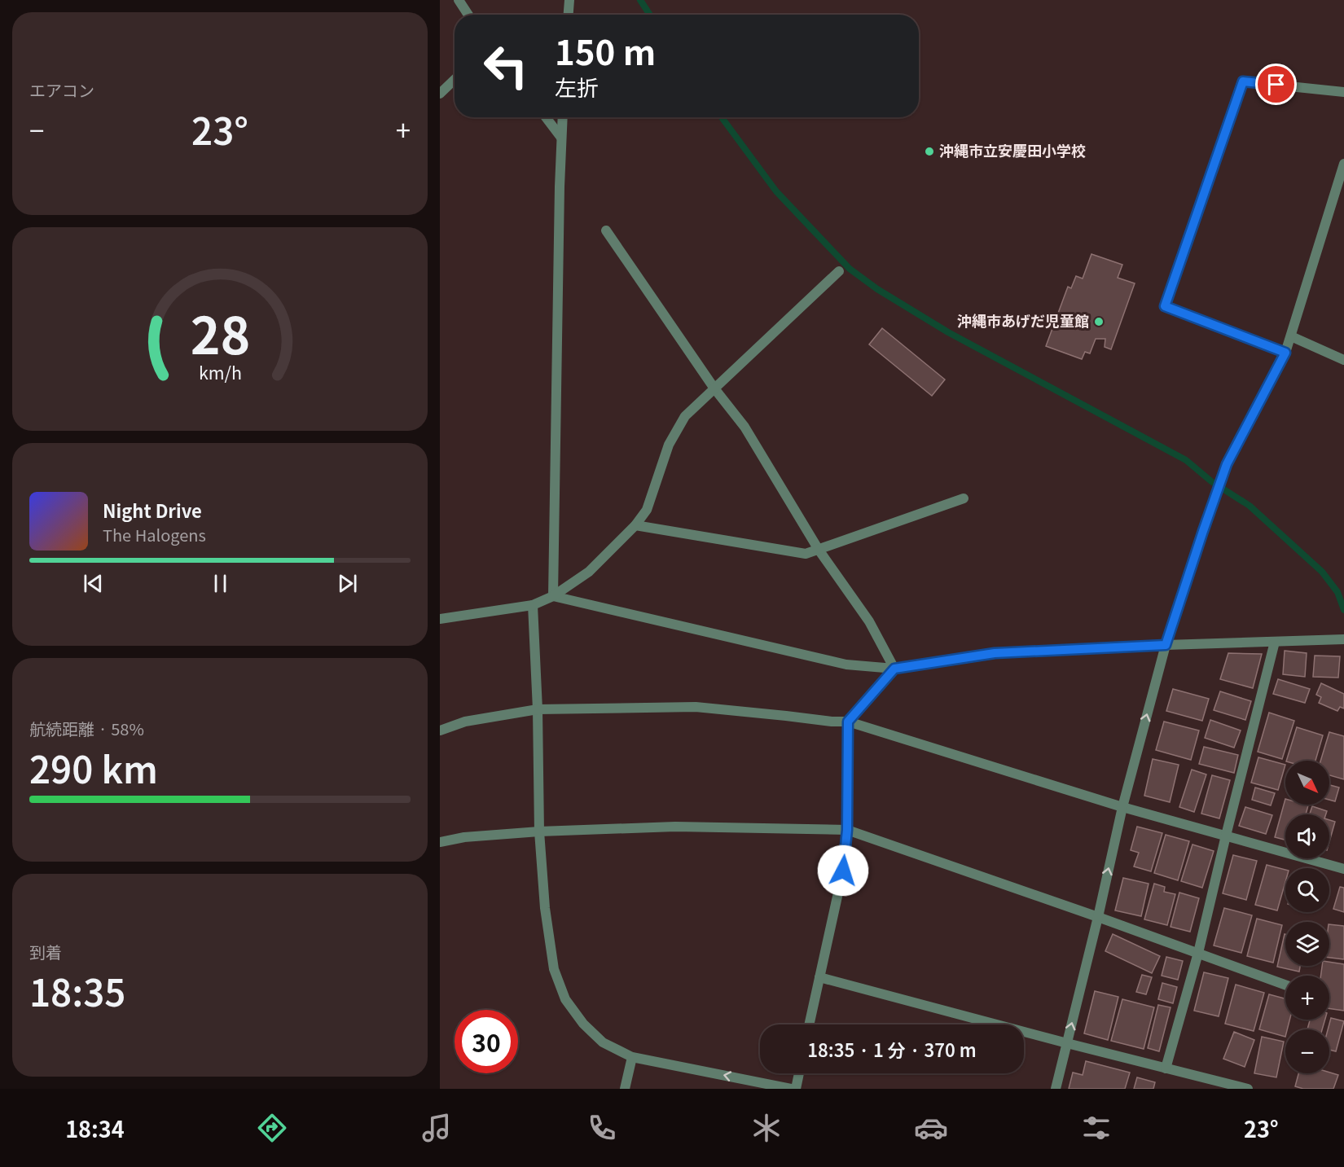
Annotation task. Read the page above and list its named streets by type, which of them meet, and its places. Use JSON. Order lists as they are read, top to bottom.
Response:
{
  "places": ["沖縄市立安慶田小学校", "沖縄市あげだ児童館"],
  "north": "bottom right",
  "page": {
    "tile": [
      "エアコン",
      ["航続距離 · 58%", "290 km"],
      ["到着", "18:35"]
    ],
    "turn": ["150 m", "左折"],
    "heat": ["−", "23°", "+"],
    "song": ["Night Drive", "The Halogens"],
    "map_buttons": ["+", "−"],
    "limit": "30",
    "trip": "18:35 · 1 分 · 370 m",
    "tabs": ["18:34", "23°"],
    "gauge": ["28", "km/h"]
  }
}
